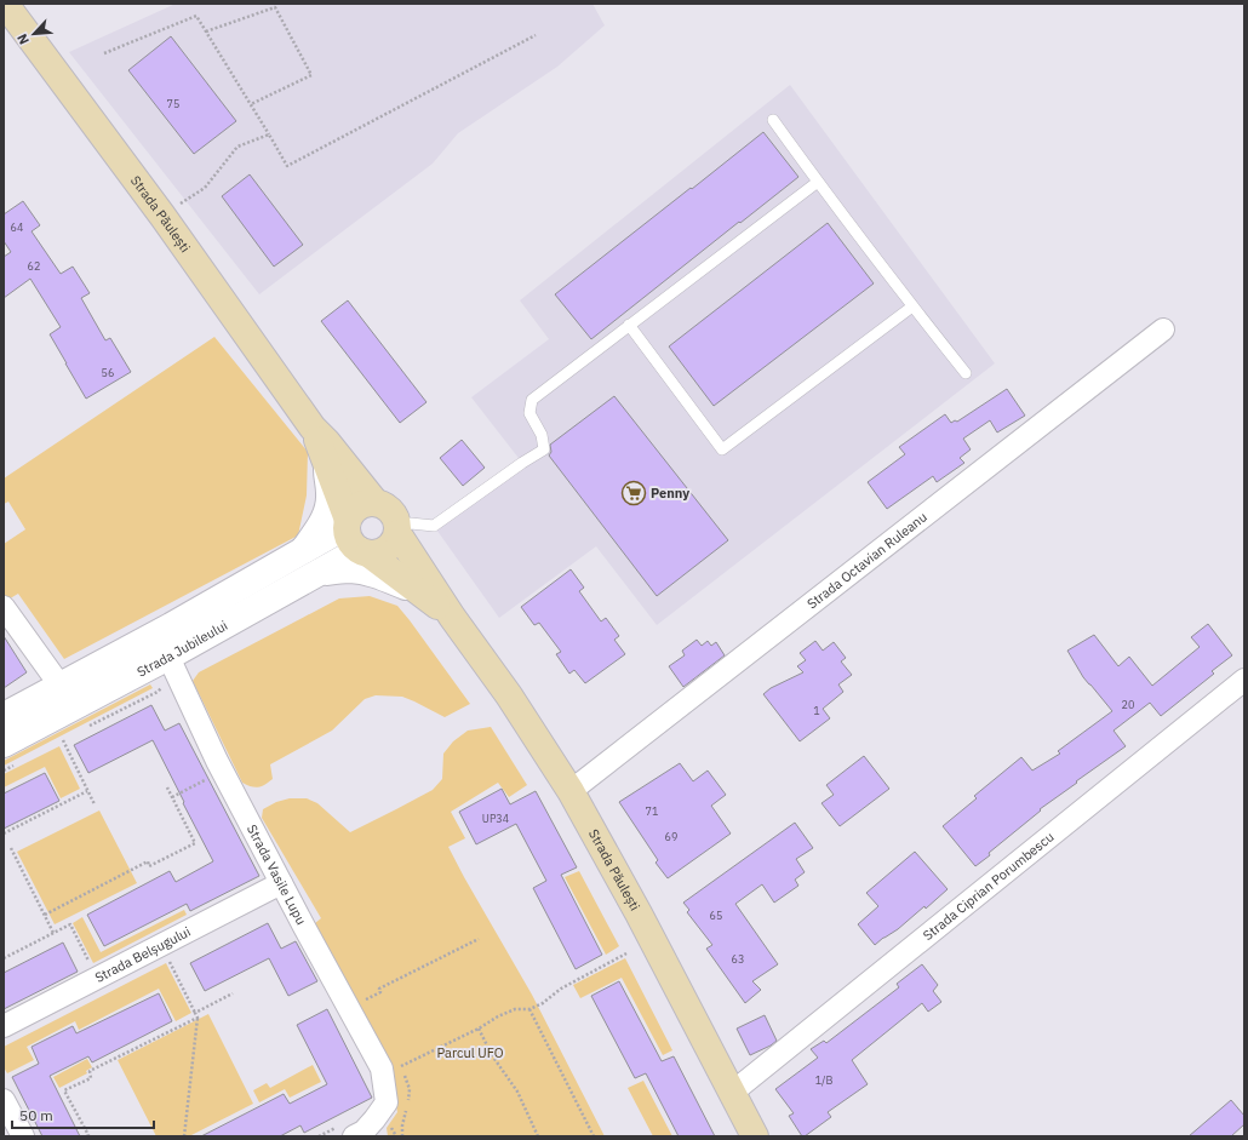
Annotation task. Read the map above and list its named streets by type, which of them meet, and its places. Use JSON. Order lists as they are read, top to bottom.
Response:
{
  "streets": {
    "main road": ["Strada Păulești"],
    "street": [
      "Strada Octavian Ruleanu",
      "Strada Jubileului",
      "Strada Vasile Lupu",
      "Strada Ciprian Porumbescu",
      "Strada Belșugului"
    ]
  },
  "crossings": [
    ["Strada Păulești", "Strada Octavian Ruleanu"],
    ["Strada Păulești", "Strada Jubileului"],
    ["Strada Păulești", "Strada Ciprian Porumbescu"],
    ["Strada Jubileului", "Strada Vasile Lupu"],
    ["Strada Vasile Lupu", "Strada Belșugului"]
  ],
  "parks": ["Parcul UFO"],
  "places": {
    "supermarket": ["Penny"]
  },
  "house_numbers": [
    "75",
    "64",
    "62",
    "56",
    "20",
    "1",
    "71",
    "UP34",
    "69",
    "65",
    "63",
    "1/B"
  ],
  "scale_bar": "50 m",
  "north": "bottom left"
}
